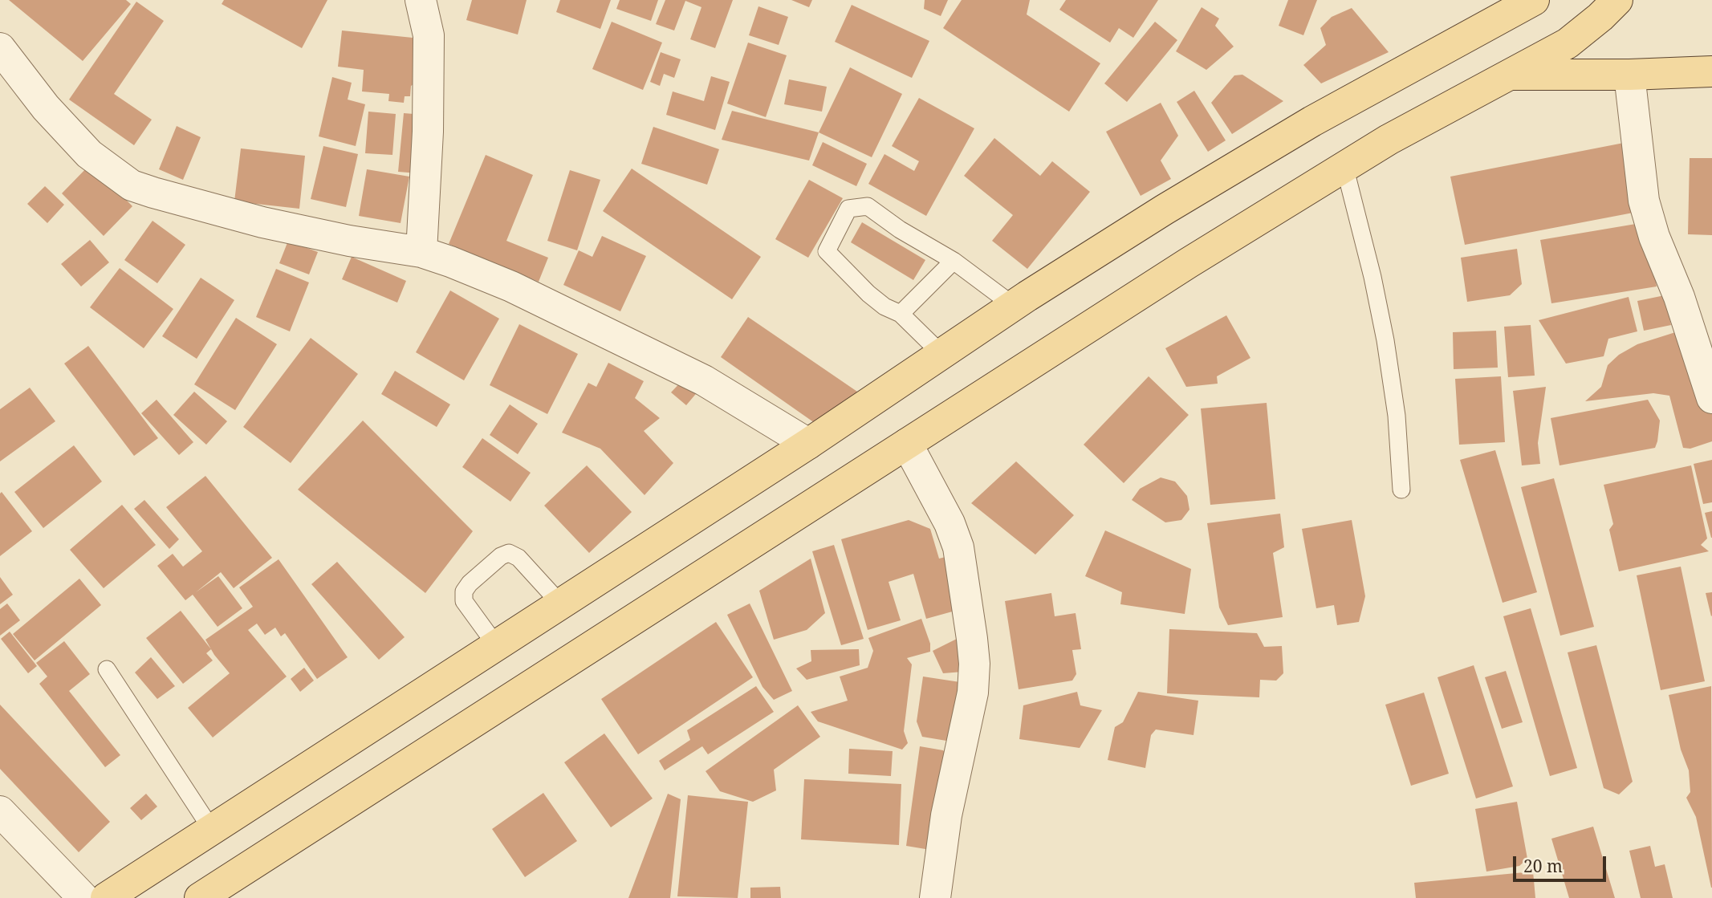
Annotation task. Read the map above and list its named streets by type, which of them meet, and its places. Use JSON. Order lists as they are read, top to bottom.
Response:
{
  "scale_bar": "20 m"
}
